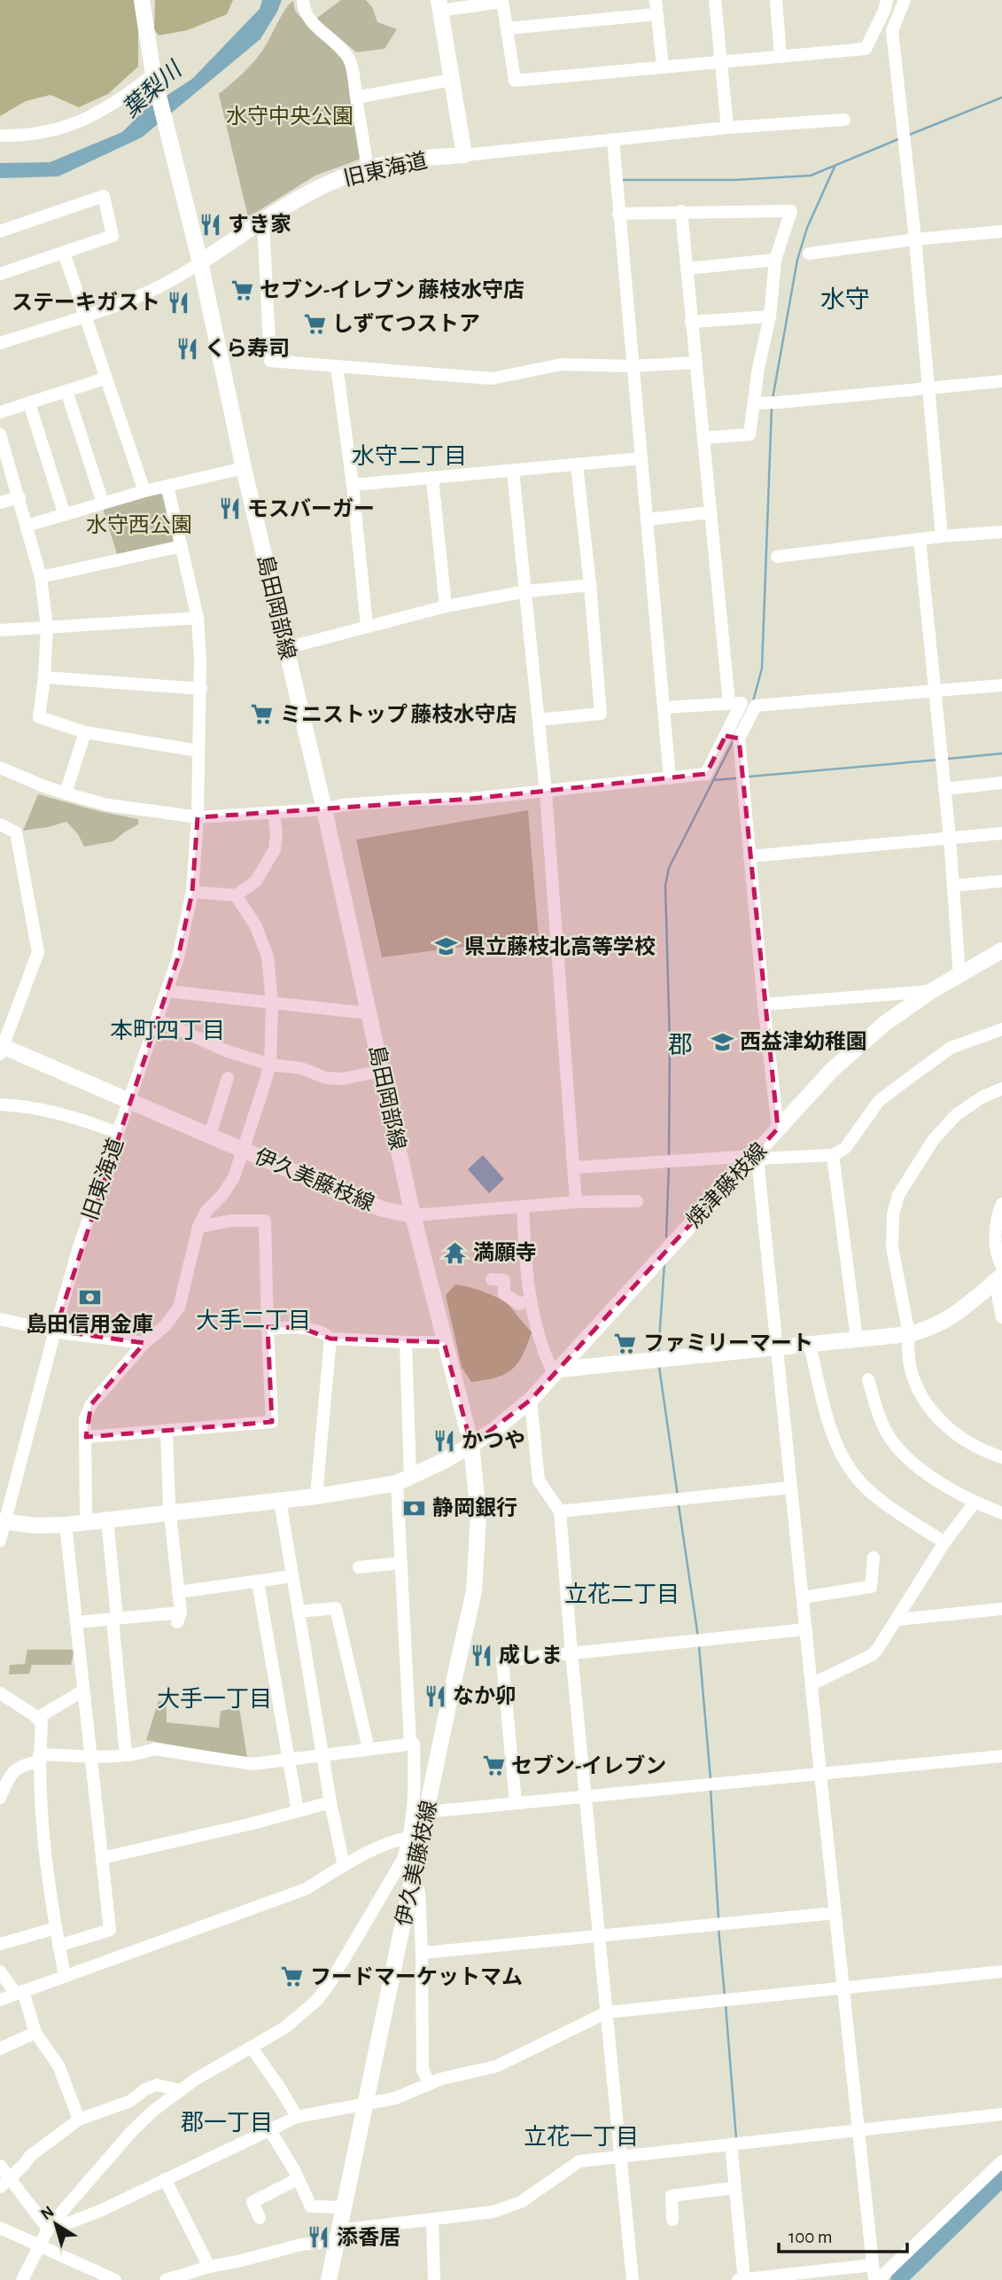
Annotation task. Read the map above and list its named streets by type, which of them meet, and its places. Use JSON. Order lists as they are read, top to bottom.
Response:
{
  "streets": {
    "main road": [
      "旧東海道",
      "島田岡部線",
      "伊久美藤枝線",
      "焼津藤枝線"
    ]
  },
  "crossings": [
    ["旧東海道", "島田岡部線"],
    ["旧東海道", "伊久美藤枝線"],
    ["島田岡部線", "伊久美藤枝線"],
    ["伊久美藤枝線", "焼津藤枝線"]
  ],
  "districts": [
    "水守",
    "水守二丁目",
    "本町四丁目",
    "郡",
    "大手二丁目",
    "立花二丁目",
    "大手一丁目",
    "郡一丁目",
    "立花一丁目"
  ],
  "water": ["葉梨川"],
  "parks": ["水守中央公園", "水守西公園"],
  "places": {
    "restaurant": [
      "すき家",
      "ステーキガスト",
      "くら寿司",
      "モスバーガー",
      "かつや",
      "成しま",
      "なか卯",
      "添香居"
    ],
    "supermarket": [
      "セブン-イレブン 藤枝水守店",
      "しずてつストア",
      "ミニストップ 藤枝水守店",
      "ファミリーマート",
      "セブン-イレブン",
      "フードマーケットマム"
    ],
    "school or university": ["県立藤枝北高等学校", "西益津幼稚園"],
    "temple": ["満願寺"],
    "bank": ["島田信用金庫", "静岡銀行"]
  },
  "scale_bar": "100 m",
  "north": "top left"
}
